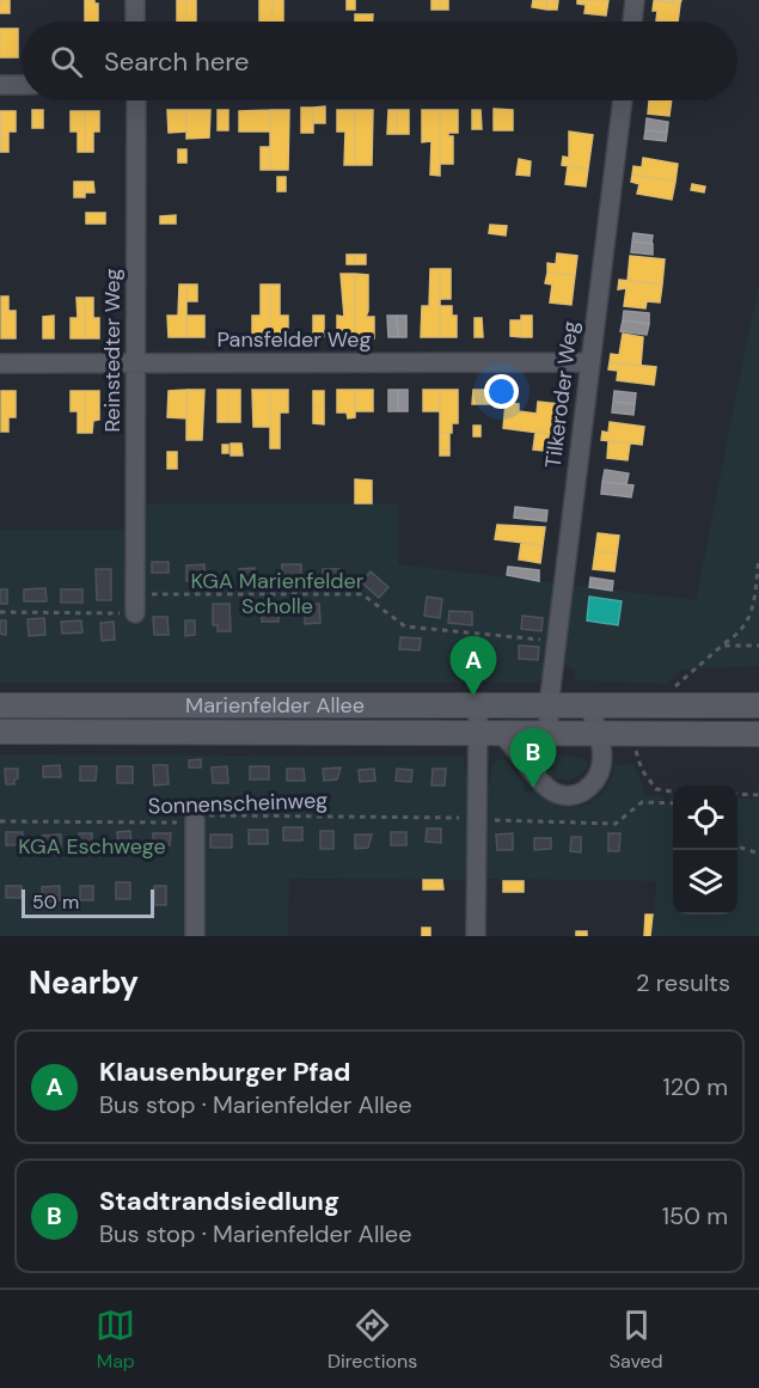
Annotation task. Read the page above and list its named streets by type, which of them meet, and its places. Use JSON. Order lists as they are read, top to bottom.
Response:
{
  "streets": {
    "main road": ["Marienfelder Allee"],
    "street": ["Pansfelder Weg", "Reinstedter Weg", "Tilkeroder Weg"],
    "path": ["Sonnenscheinweg"]
  },
  "crossings": [
    ["Pansfelder Weg", "Reinstedter Weg"],
    ["Pansfelder Weg", "Tilkeroder Weg"],
    ["Tilkeroder Weg", "Marienfelder Allee"]
  ],
  "parks": ["KGA Marienfelder Scholle", "KGA Eschwege"],
  "scale_bar": "50 m",
  "page": {
    "search": "Search here",
    "pins": ["A", "B"],
    "scale": "50 m",
    "heading": ["Nearby", "2 results"],
    "list": [
      {
        "mark": "A",
        "name": "Klausenburger Pfad",
        "note": "Bus stop · Marienfelder Allee",
        "value": "120 m"
      },
      {
        "mark": "B",
        "name": "Stadtrandsiedlung",
        "note": "Bus stop · Marienfelder Allee",
        "value": "150 m"
      }
    ],
    "nav": ["Map", "Directions", "Saved"]
  }
}
